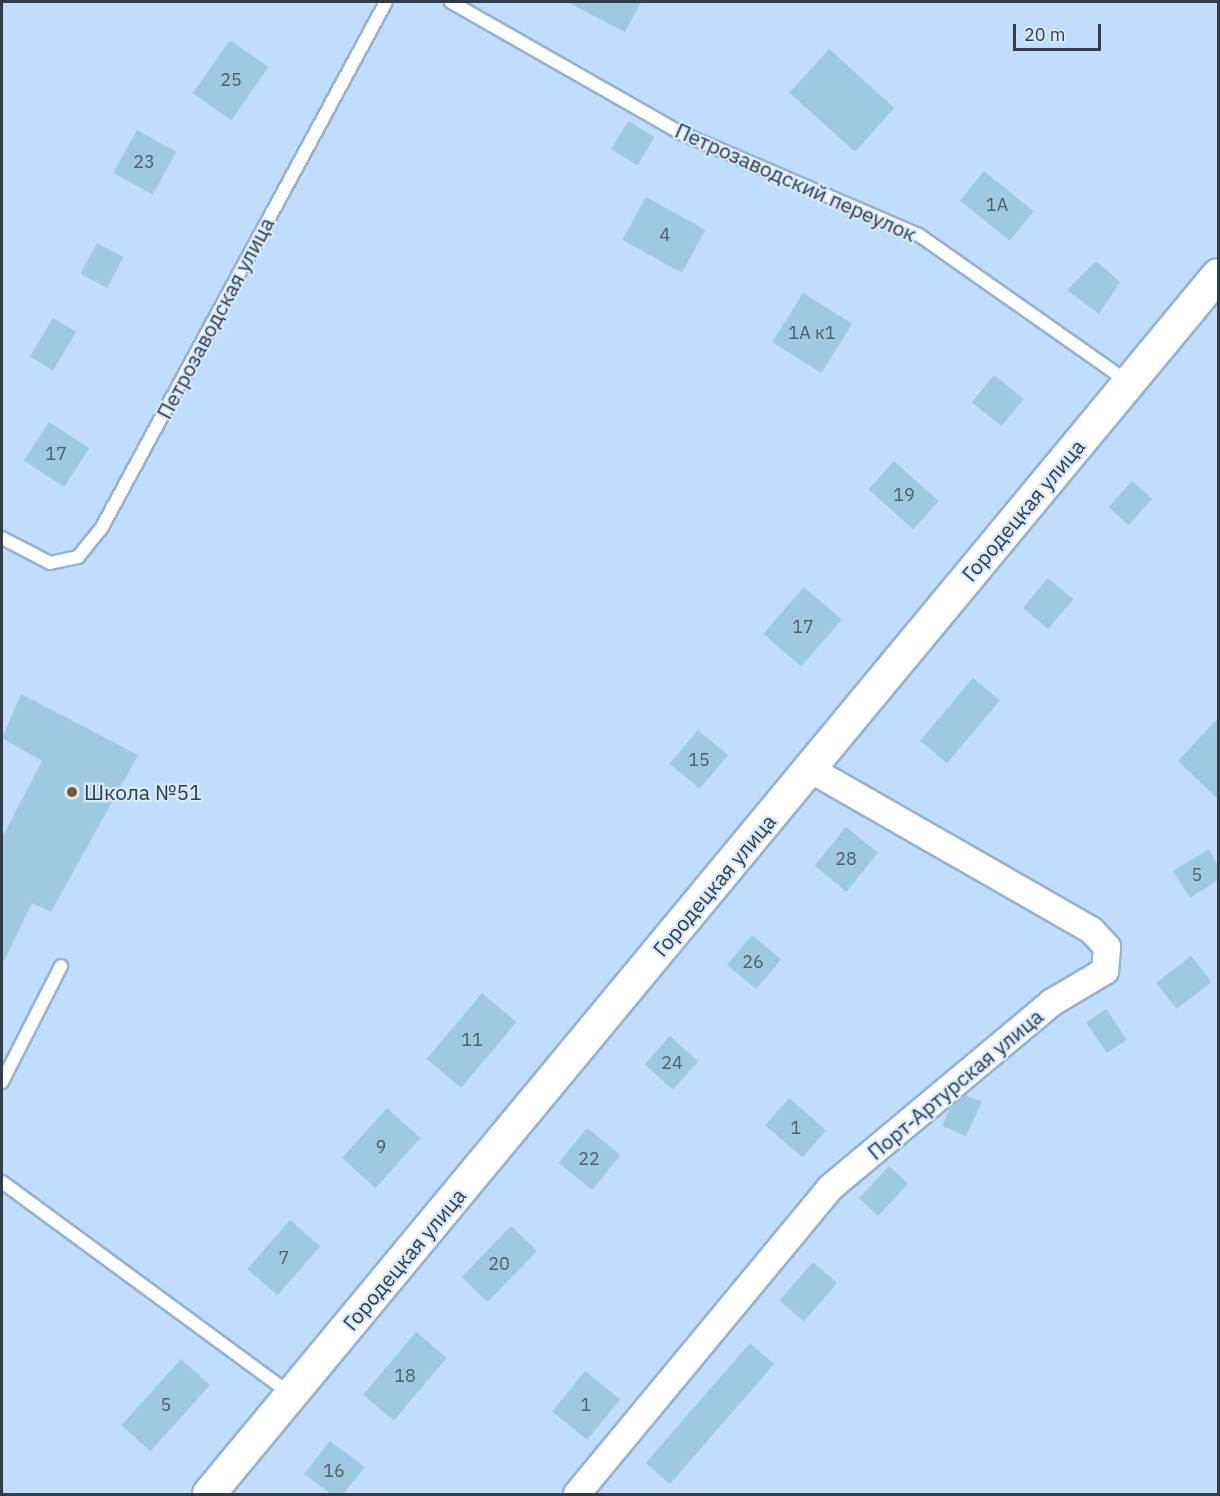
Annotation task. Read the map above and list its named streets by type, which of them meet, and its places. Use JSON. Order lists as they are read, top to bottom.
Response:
{
  "streets": {
    "street": ["Городецкая улица", "Порт-Артурская улица"],
    "lane": ["Петрозаводский переулок", "Петрозаводская улица"]
  },
  "crossings": [
    ["Петрозаводский переулок", "Городецкая улица"],
    ["Городецкая улица", "Порт-Артурская улица"]
  ],
  "places": ["Школа №51"],
  "house_numbers": [
    "25",
    "23",
    "1А",
    "4",
    "1А к1",
    "17",
    "19",
    "17",
    "15",
    "28",
    "5",
    "26",
    "11",
    "24",
    "1",
    "9",
    "22",
    "7",
    "20",
    "18",
    "5",
    "1",
    "16"
  ],
  "scale_bar": "20 m"
}
